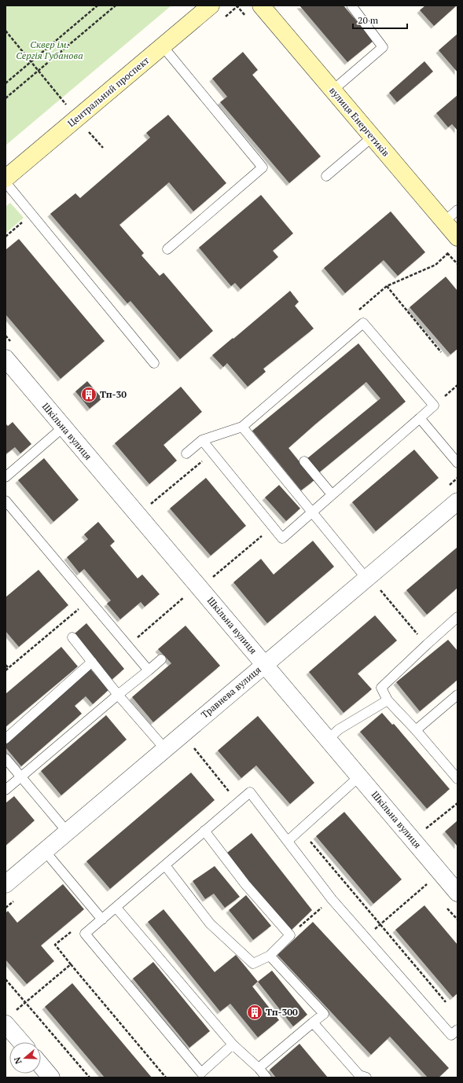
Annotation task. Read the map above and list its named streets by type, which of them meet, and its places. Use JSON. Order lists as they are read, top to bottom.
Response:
{
  "streets": {
    "street": [
      "Центральний проспект",
      "вулиця Енергетиків",
      "Шкільна вулиця",
      "Травнева вулиця"
    ]
  },
  "crossings": [
    ["Шкільна вулиця", "Травнева вулиця"]
  ],
  "parks": ["Сквер ім. Сергія Губанова"],
  "places": {
    "building": ["Тп-30", "Тп-300"]
  },
  "scale_bar": "20 m",
  "north": "left"
}
